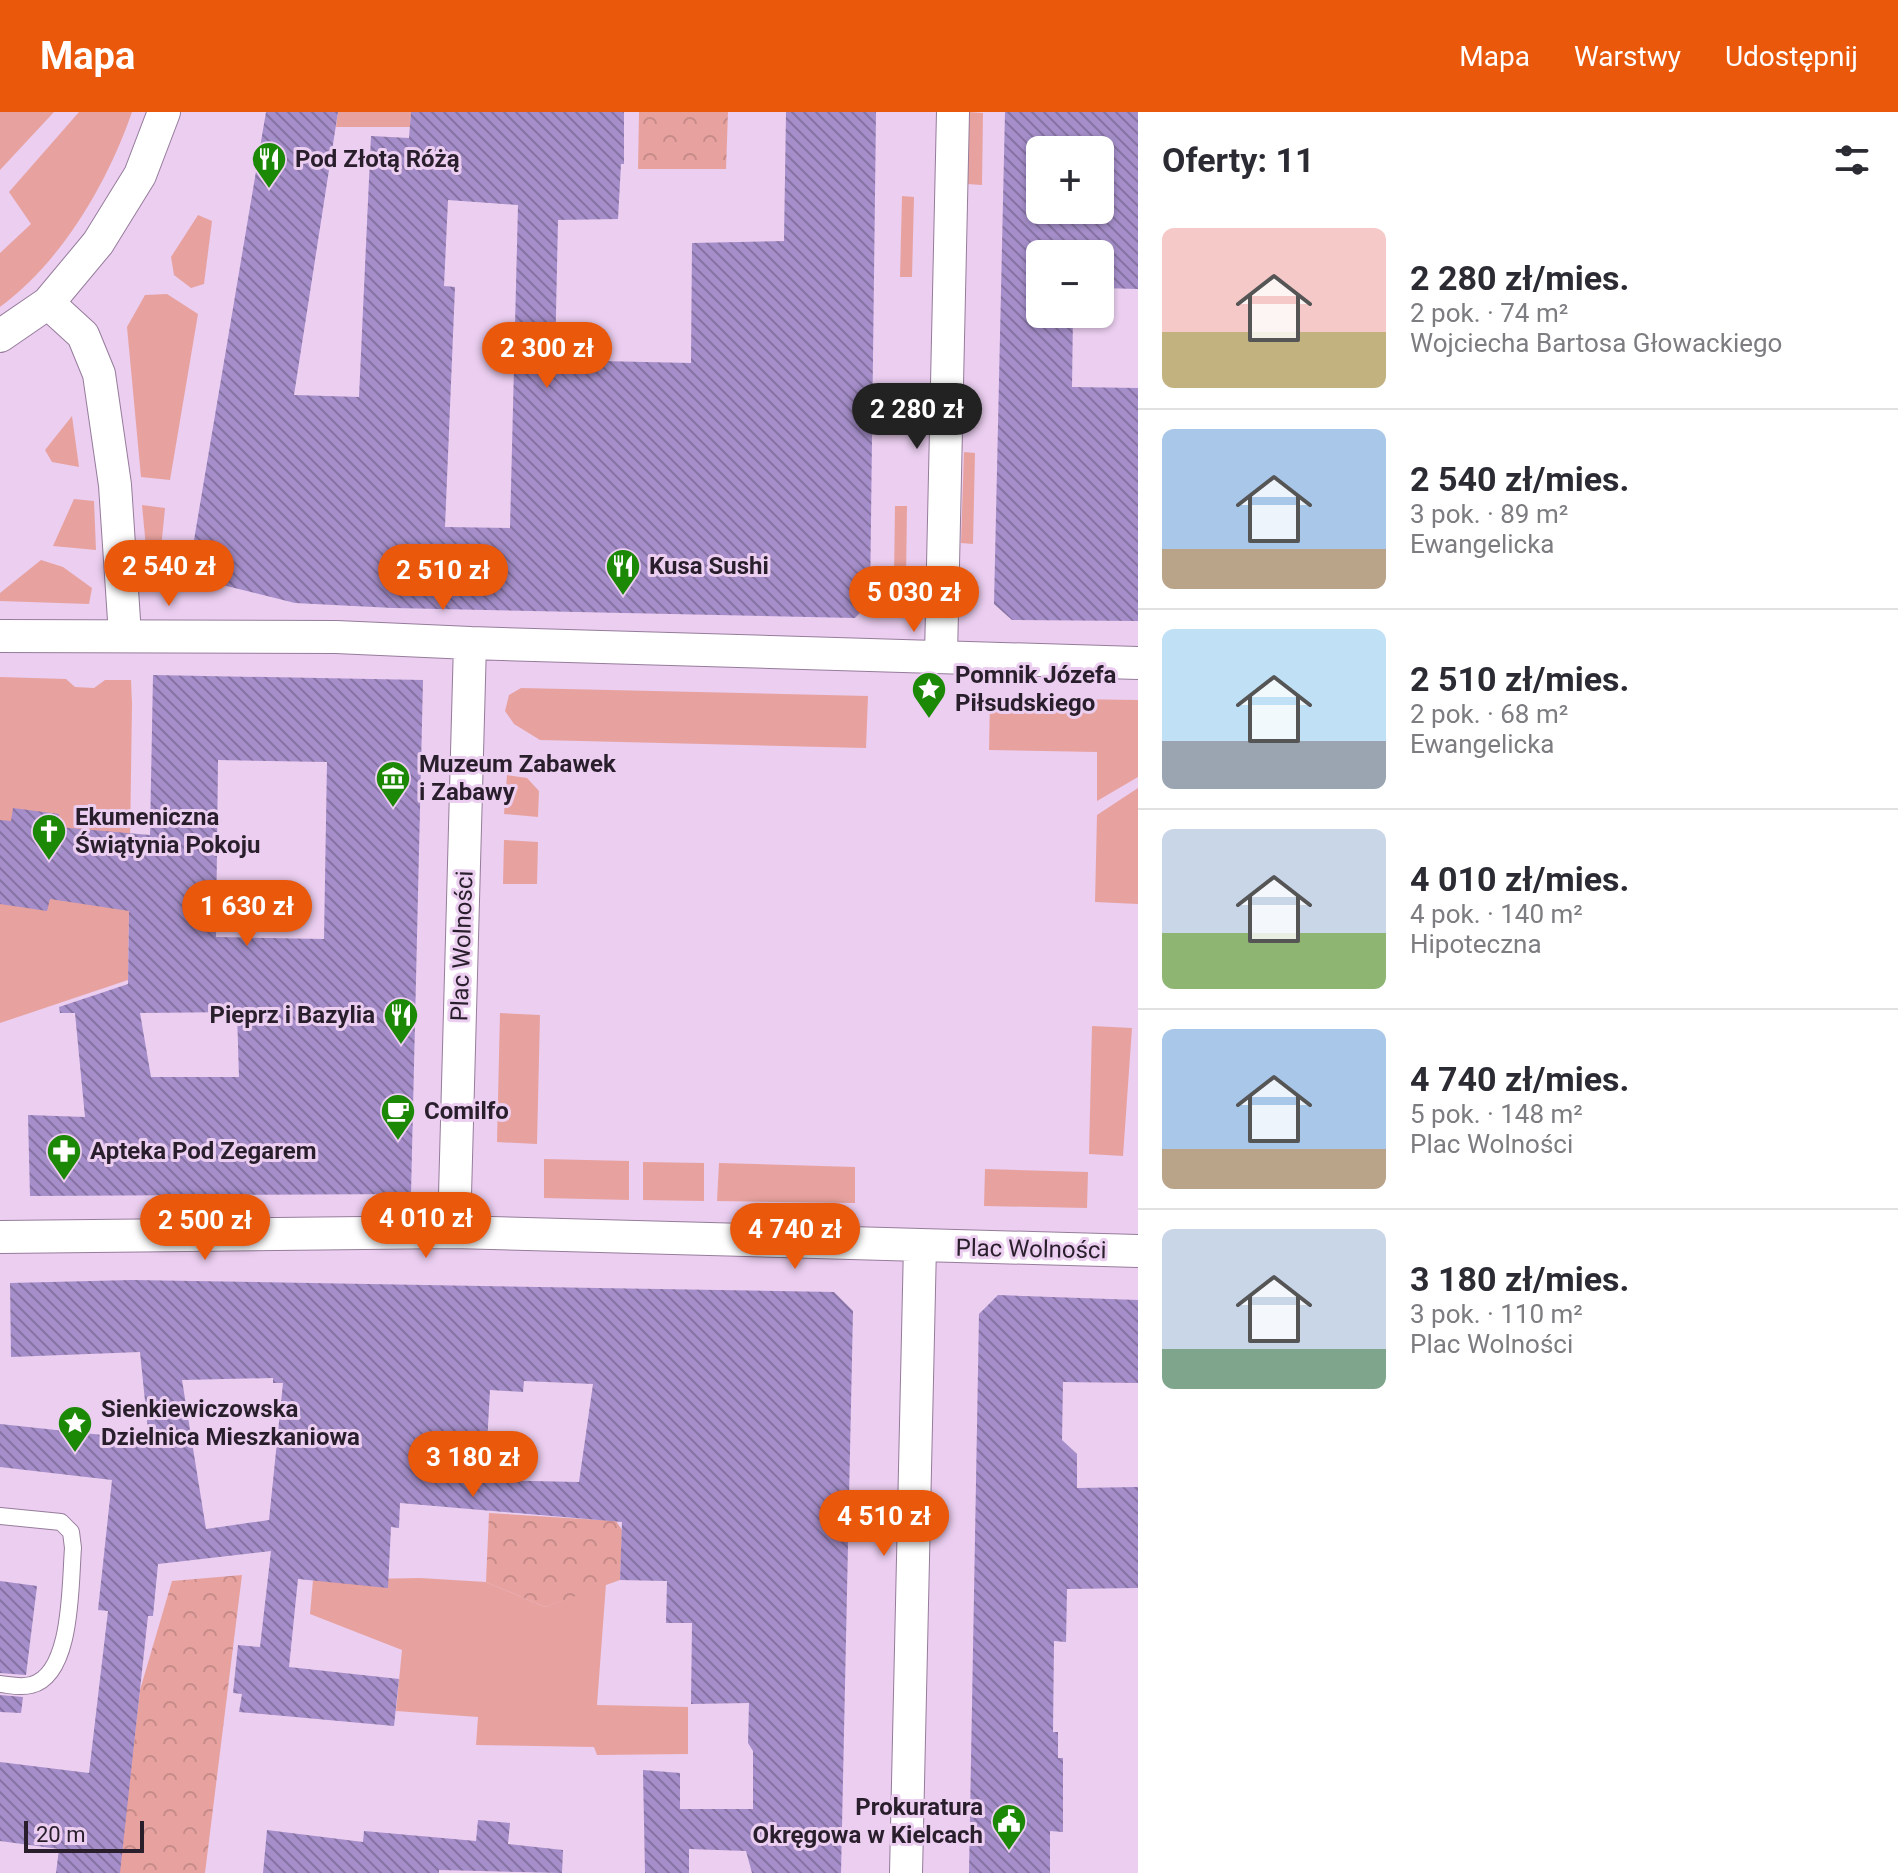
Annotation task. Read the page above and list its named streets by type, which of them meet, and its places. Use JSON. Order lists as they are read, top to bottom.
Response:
{
  "streets": {
    "street": ["Plac Wolności"]
  },
  "places": {
    "restaurant": ["Pod Złotą Różą", "Kusa Sushi", "Pieprz i Bazylia"],
    "place": ["Pomnik Józefa Piłsudskiego", "Sienkiewiczowska Dzielnica Mieszkaniowa"],
    "museum": ["Muzeum Zabawek i Zabawy"],
    "church": ["Ekumeniczna Świątynia Pokoju"],
    "cafe": ["Comilfo"],
    "pharmacy": ["Apteka Pod Zegarem"],
    "public building": ["Prokuratura Okręgowa w Kielcach"]
  },
  "scale_bar": "20 m",
  "page": {
    "header": "Mapa",
    "nav": ["Mapa", "Warstwy", "Udostępnij"],
    "heading": "Oferty: 11",
    "map_buttons": ["+", "−"],
    "list": [
      {
        "name": "2 280 zł/mies.",
        "note": "2 pok. · 74 m² · Wojciecha Bartosa Głowackiego"
      },
      {
        "name": "2 540 zł/mies.",
        "note": "3 pok. · 89 m² · Ewangelicka"
      },
      {
        "name": "2 510 zł/mies.",
        "note": "2 pok. · 68 m² · Ewangelicka"
      },
      {
        "name": "4 010 zł/mies.",
        "note": "4 pok. · 140 m² · Hipoteczna"
      },
      {
        "name": "4 740 zł/mies.",
        "note": "5 pok. · 148 m² · Plac Wolności"
      },
      {
        "name": "3 180 zł/mies.",
        "note": "3 pok. · 110 m² · Plac Wolności"
      }
    ],
    "price": [
      "2 300 zł",
      "2 280 zł",
      "2 540 zł",
      "2 510 zł",
      "5 030 zł",
      "1 630 zł",
      "4 010 zł",
      "2 500 zł",
      "4 740 zł",
      "3 180 zł",
      "4 510 zł"
    ],
    "scale": "20 m"
  }
}
